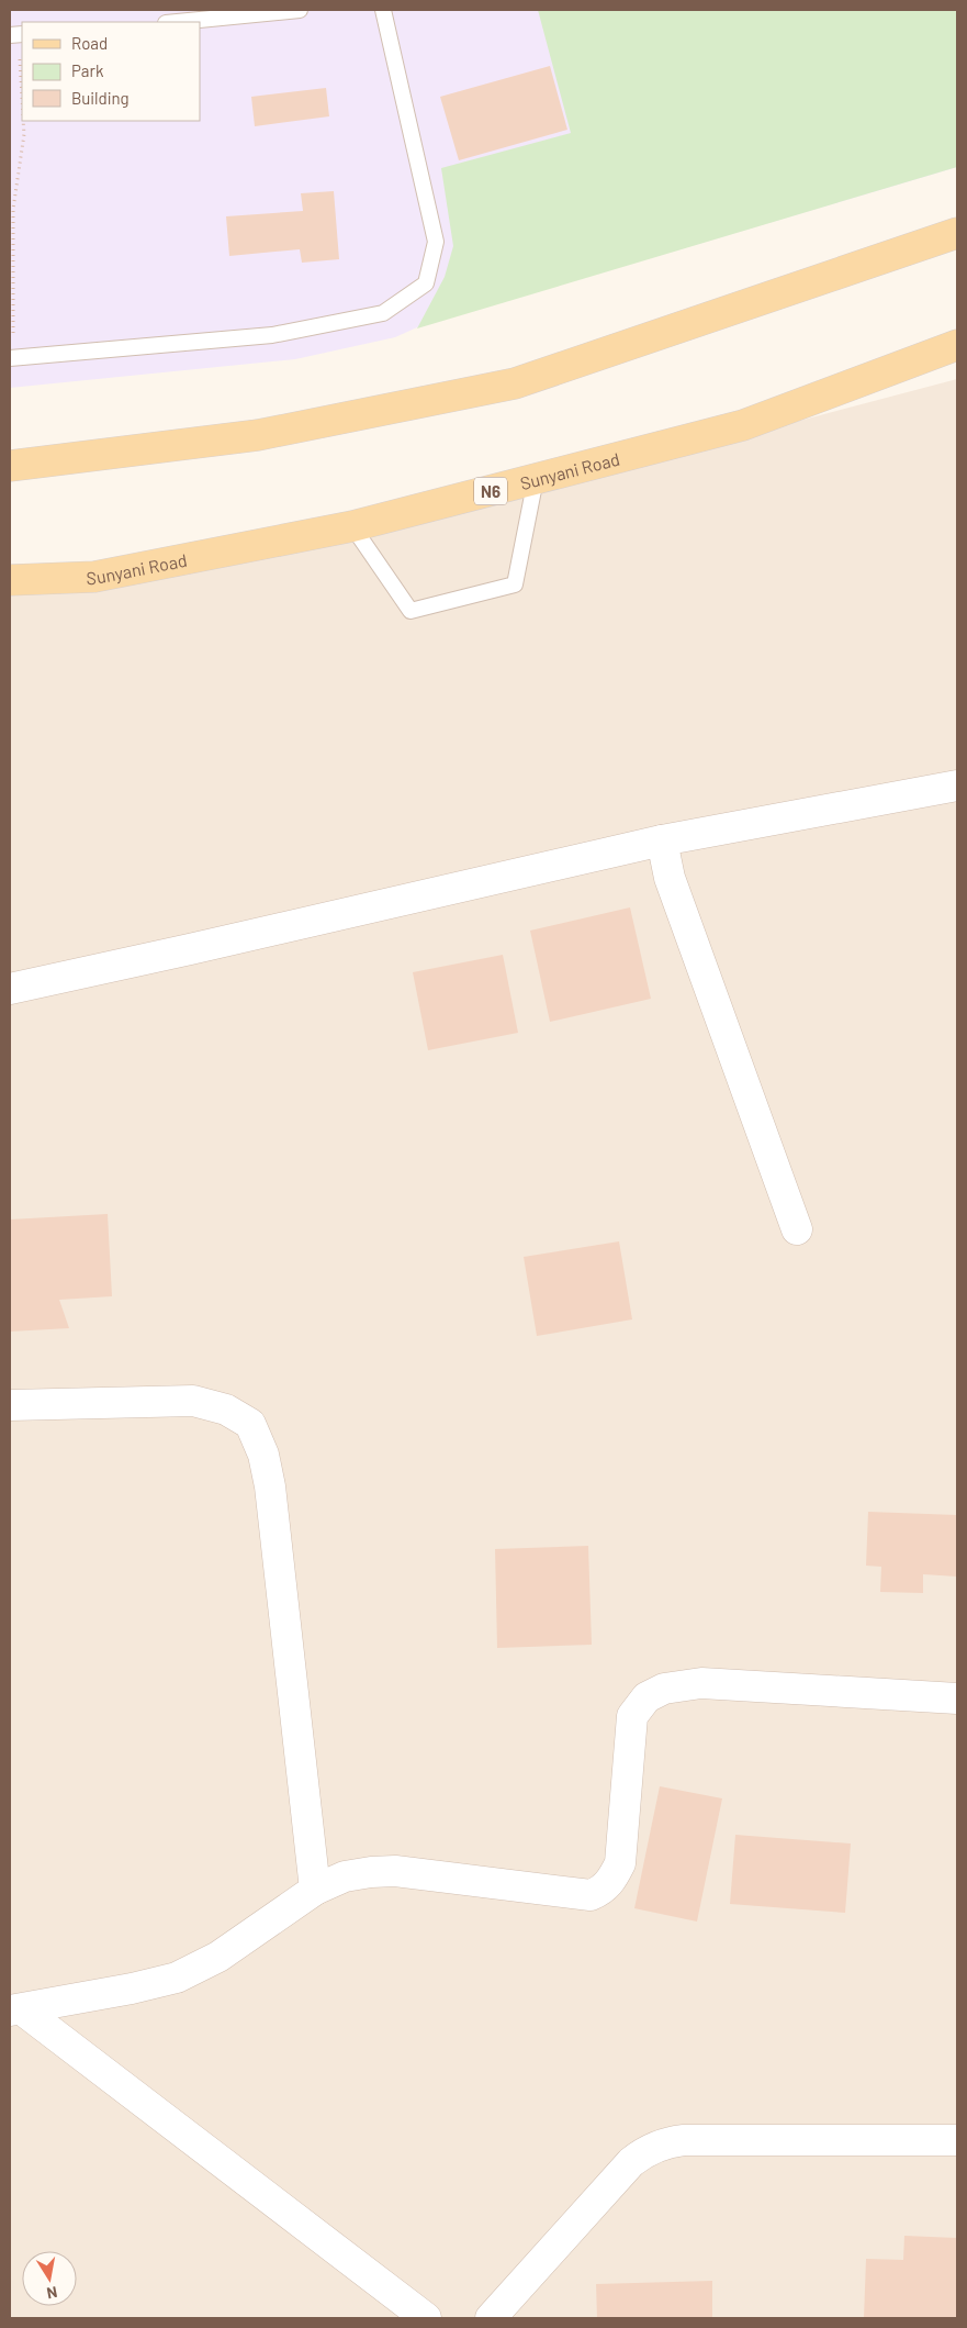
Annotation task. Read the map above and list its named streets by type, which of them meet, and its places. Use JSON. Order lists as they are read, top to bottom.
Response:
{
  "streets": {
    "main road": ["Sunyani Road", "N6"]
  },
  "legend": ["Road", "Park", "Building"],
  "north": "bottom"
}
